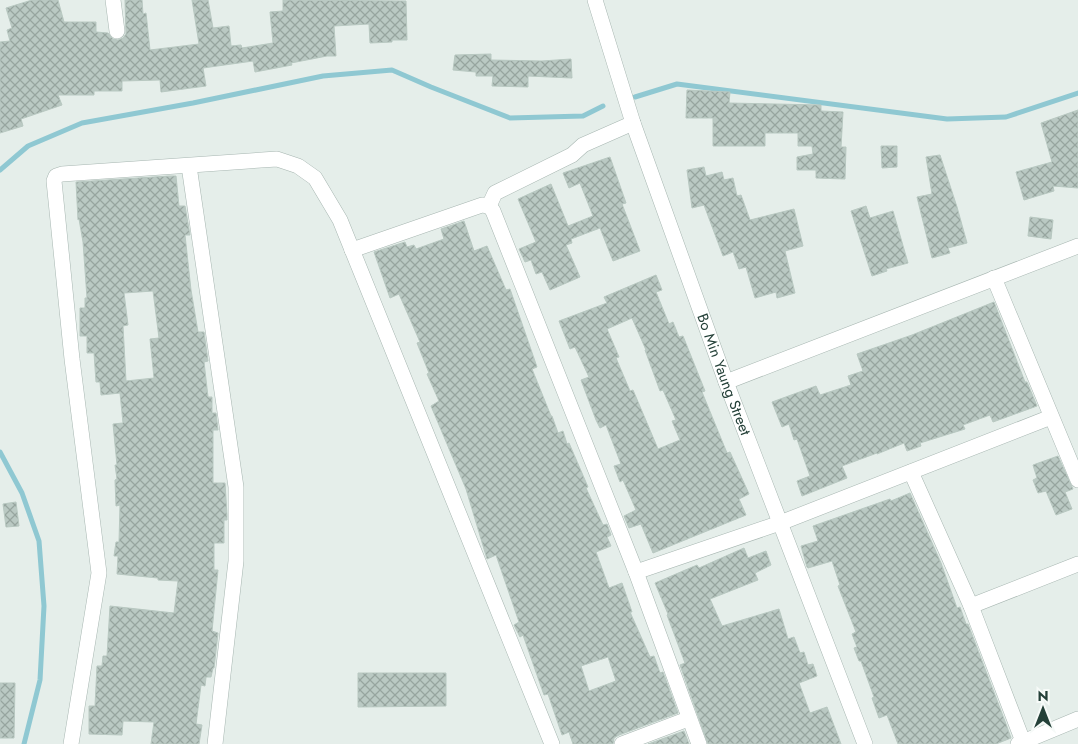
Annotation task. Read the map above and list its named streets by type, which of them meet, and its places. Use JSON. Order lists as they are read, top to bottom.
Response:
{
  "streets": {
    "street": ["Bo Min Yaung Street"]
  },
  "north": "top"
}
